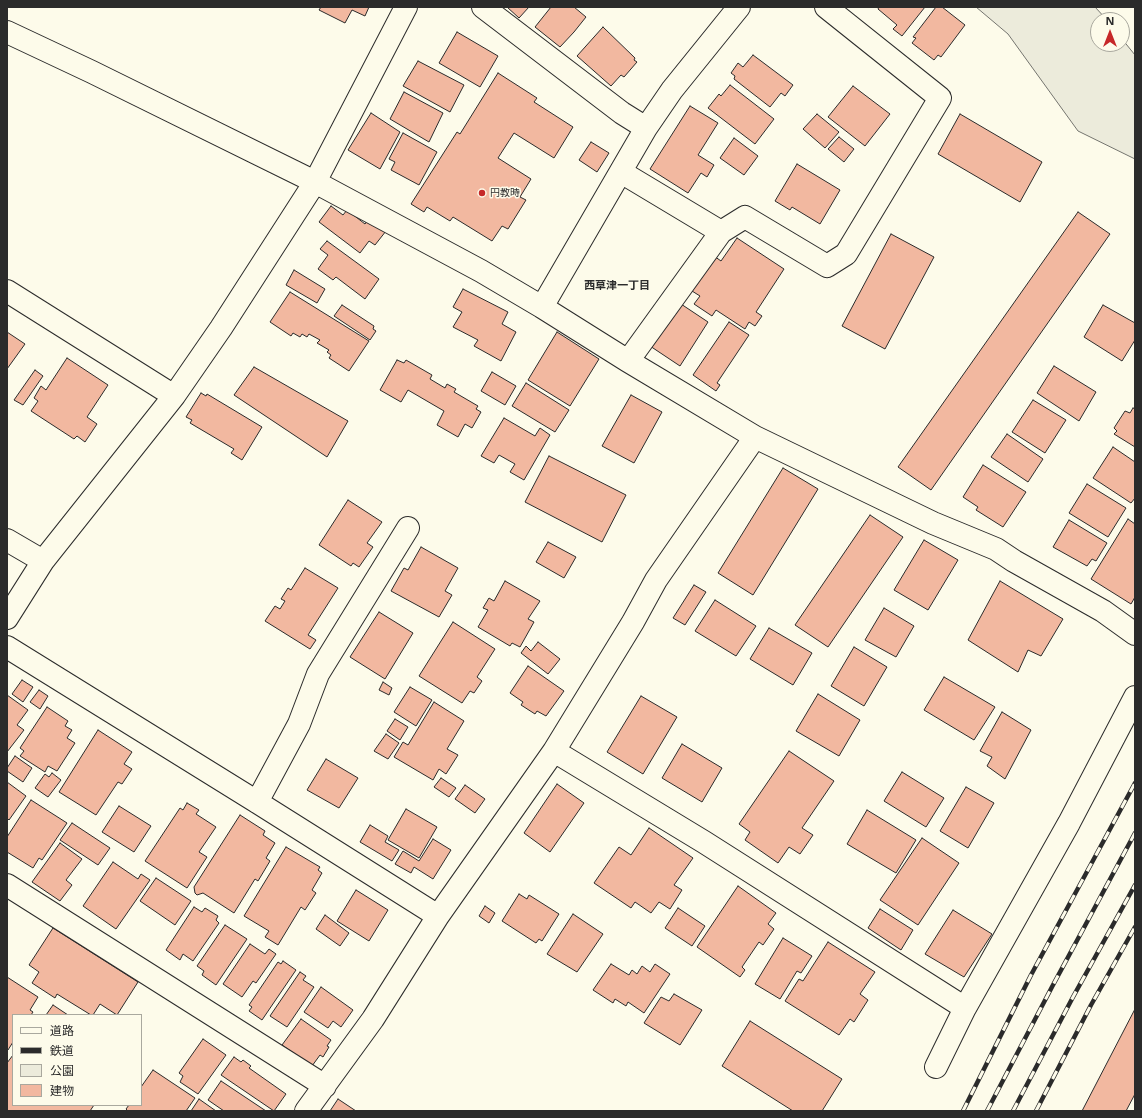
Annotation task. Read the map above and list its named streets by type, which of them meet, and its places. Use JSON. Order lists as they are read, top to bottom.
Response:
{
  "districts": ["西草津一丁目"],
  "places": ["円教時"],
  "legend": [
    "道路",
    "鉄道",
    "公園",
    "建物"
  ],
  "north": "top"
}
